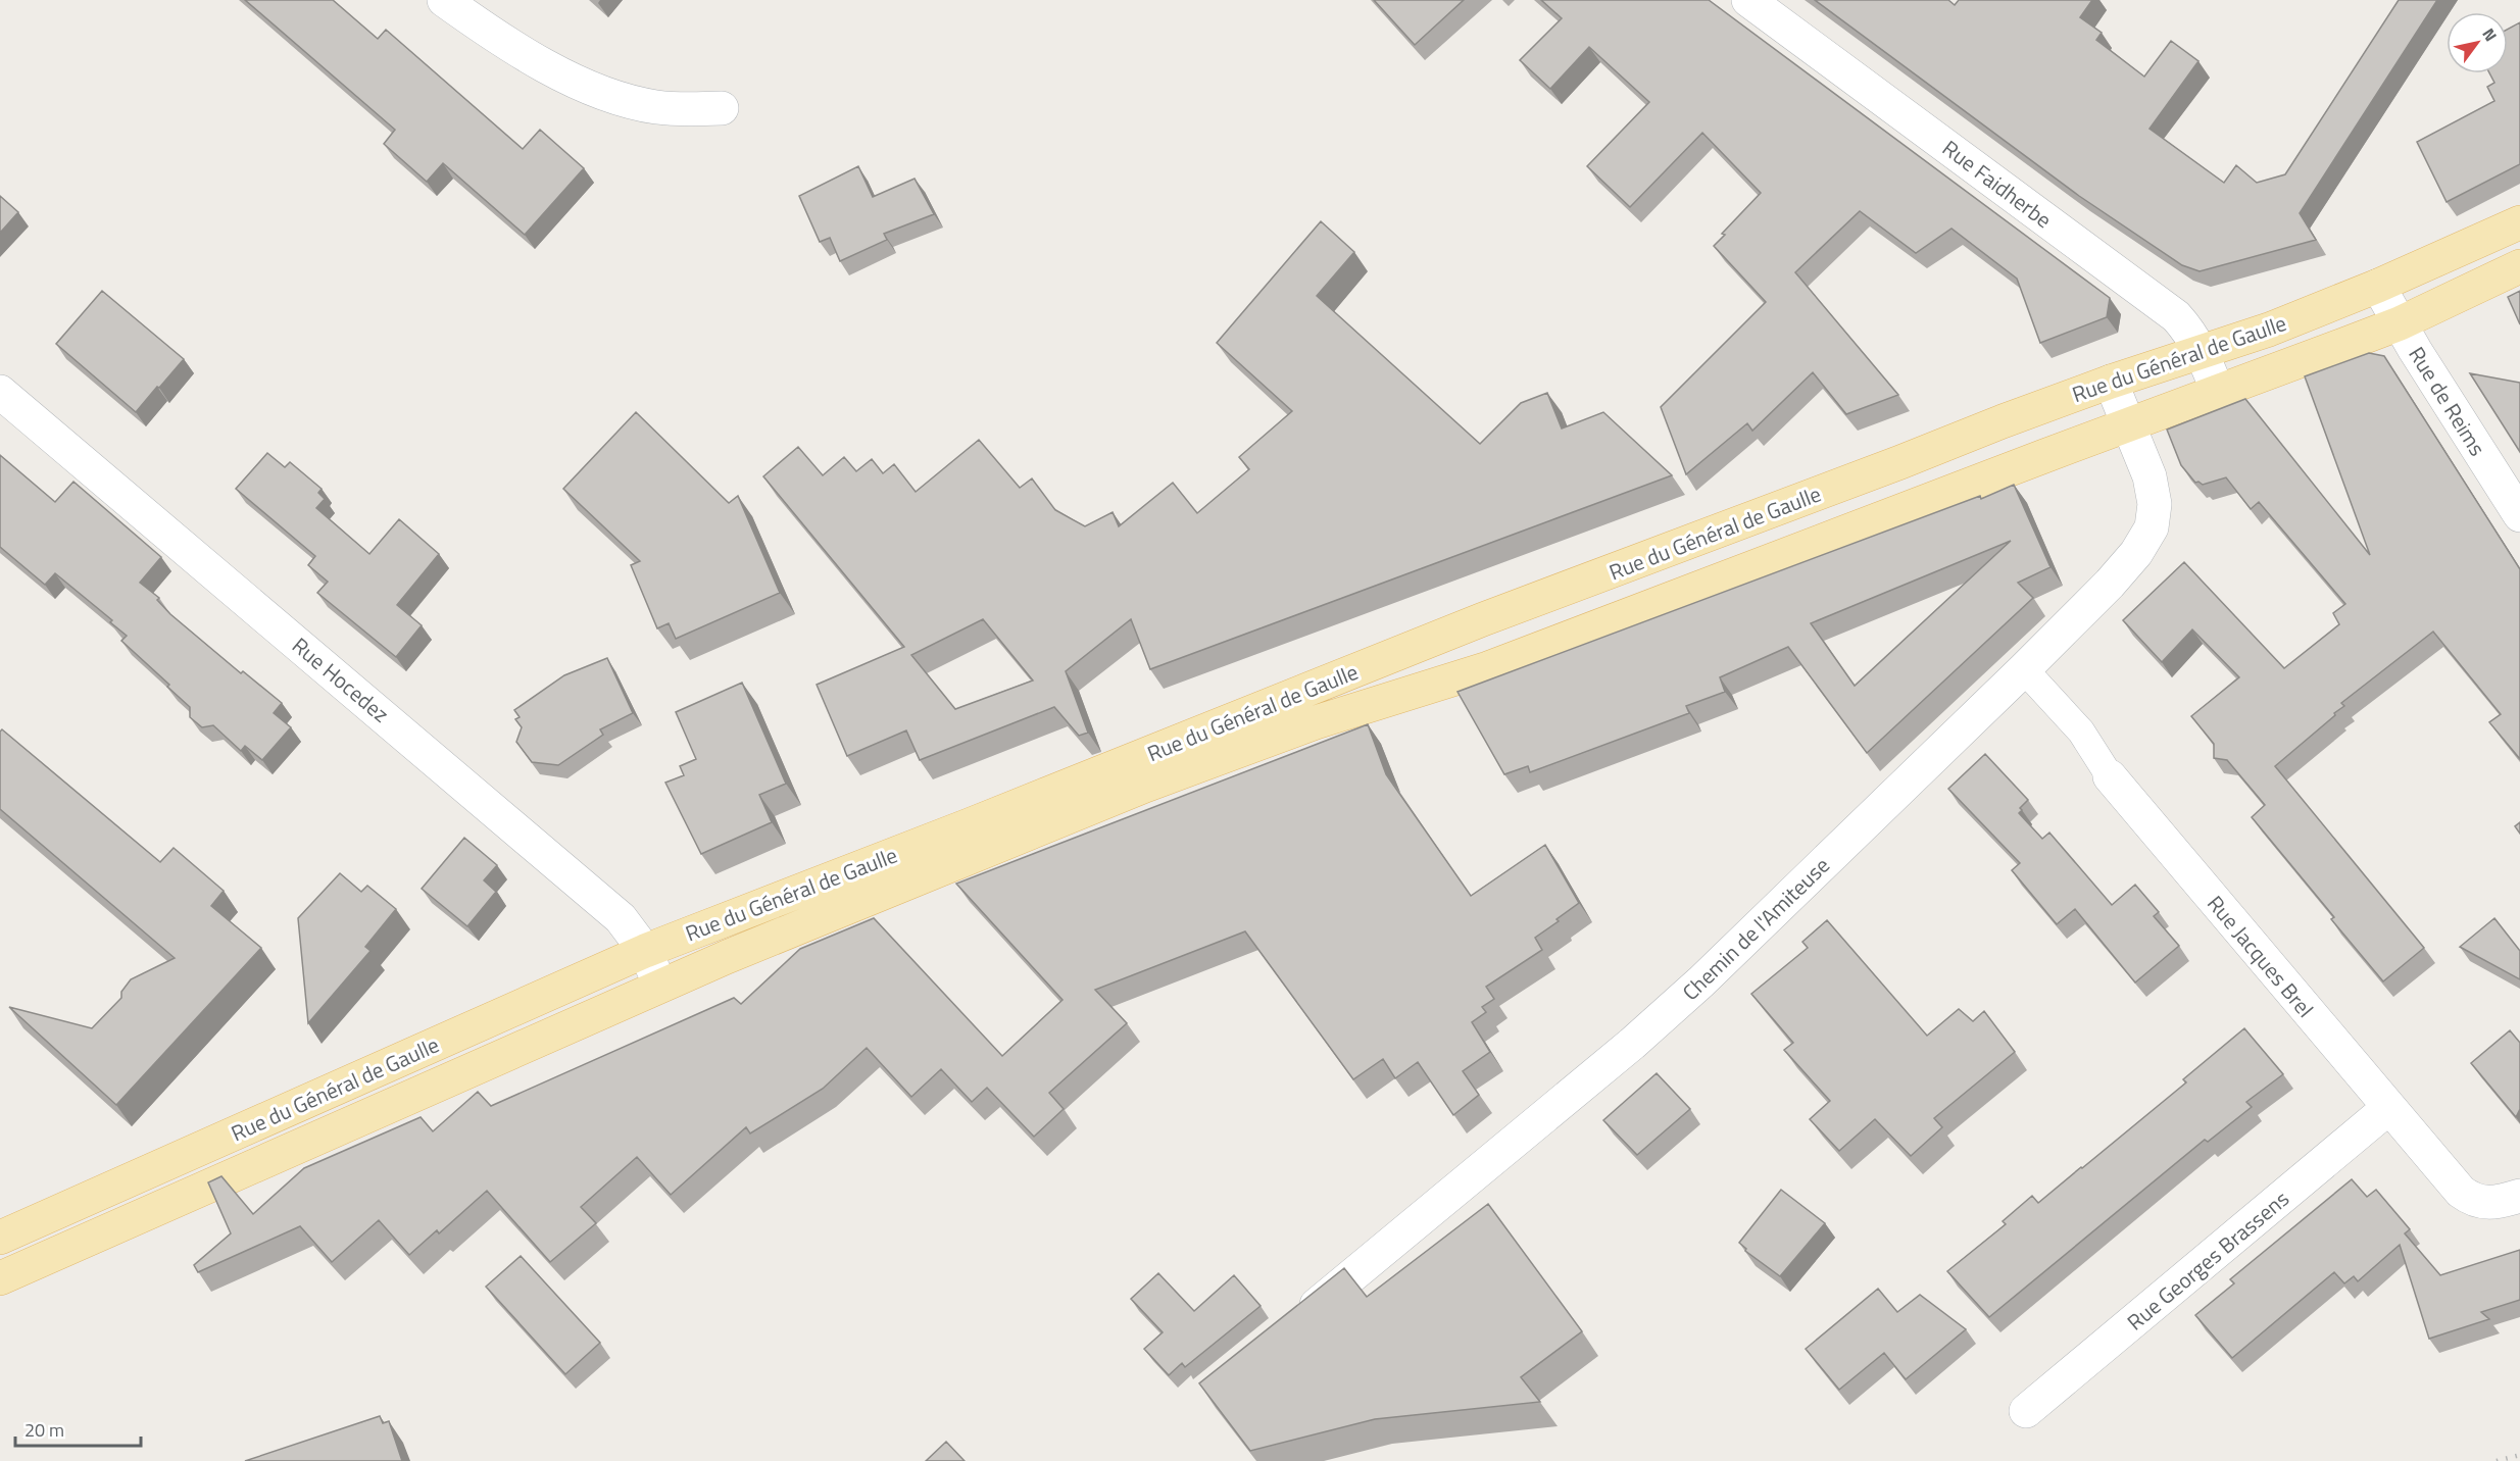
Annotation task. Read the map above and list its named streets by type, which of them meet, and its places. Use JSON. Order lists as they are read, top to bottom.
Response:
{
  "streets": {
    "main road": ["Rue du Général de Gaulle"],
    "street": [
      "Rue Faidherbe",
      "Rue de Reims",
      "Rue Hocedez",
      "Chemin de l'Amiteuse",
      "Rue Jacques Brel",
      "Rue Georges Brassens"
    ]
  },
  "crossings": [
    ["Rue Faidherbe", "Rue du Général de Gaulle"],
    ["Rue du Général de Gaulle", "Rue de Reims"],
    ["Rue du Général de Gaulle", "Rue Hocedez"],
    ["Rue du Général de Gaulle", "Chemin de l'Amiteuse"],
    ["Chemin de l'Amiteuse", "Rue Jacques Brel"],
    ["Rue Jacques Brel", "Rue Georges Brassens"]
  ],
  "scale_bar": "20 m",
  "north": "top right"
}
